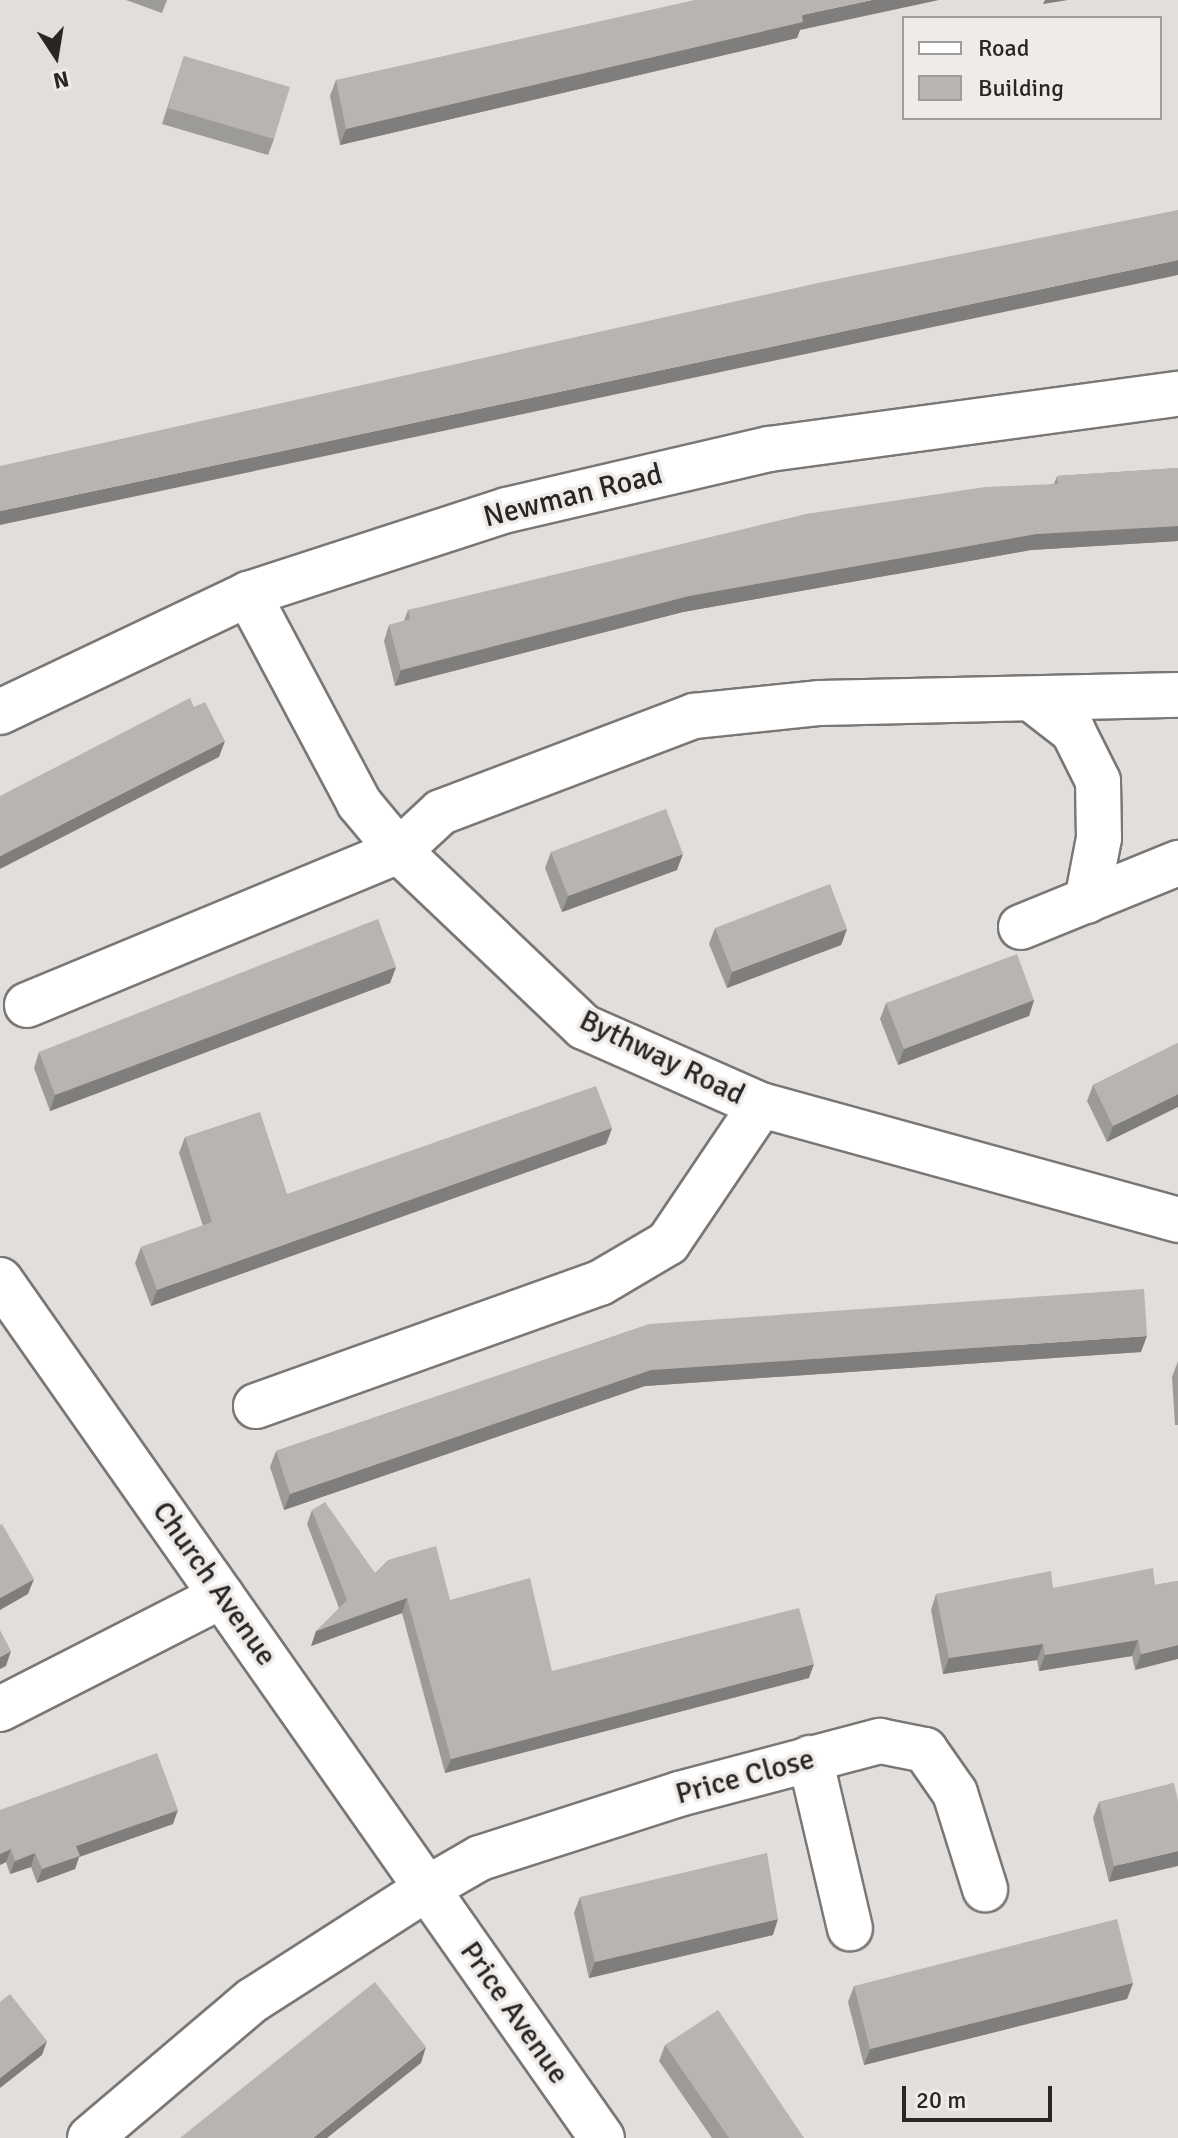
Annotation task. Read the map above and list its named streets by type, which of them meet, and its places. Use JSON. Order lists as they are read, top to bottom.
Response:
{
  "streets": {
    "street": [
      "Newman Road",
      "Bythway Road",
      "Church Avenue",
      "Price Close",
      "Price Avenue"
    ]
  },
  "crossings": [
    ["Newman Road", "Bythway Road"],
    ["Church Avenue", "Price Close"],
    ["Church Avenue", "Price Avenue"],
    ["Price Close", "Price Avenue"]
  ],
  "legend": ["Road", "Building"],
  "scale_bar": "20 m",
  "north": "bottom"
}
